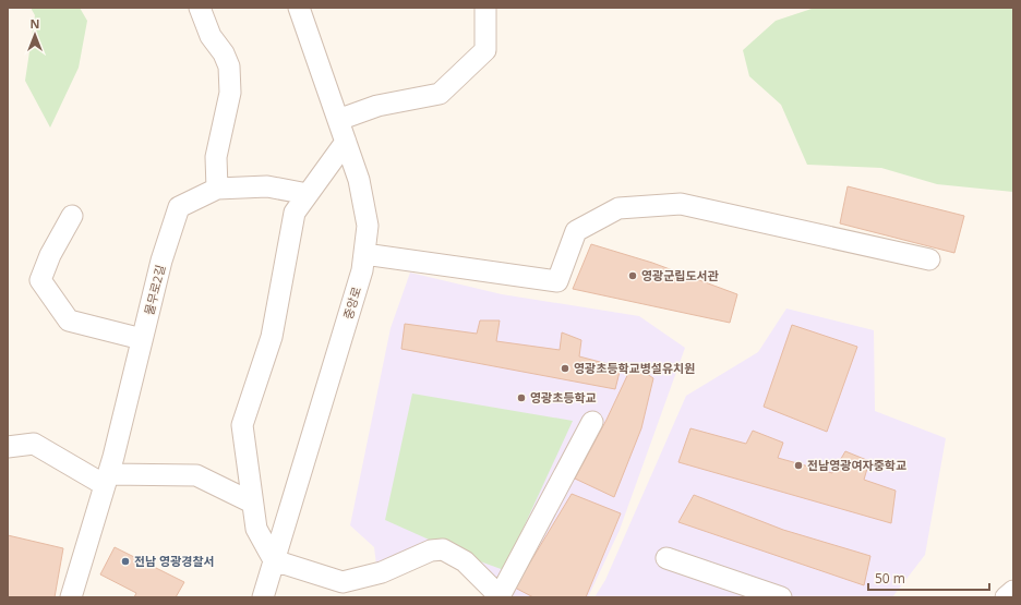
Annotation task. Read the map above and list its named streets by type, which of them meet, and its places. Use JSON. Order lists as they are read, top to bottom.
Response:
{
  "streets": {
    "street": ["물무로2길", "중앙로"]
  },
  "places": [
    "영광군립도서관",
    "영광초등학교병설유치원",
    "영광초등학교",
    "전남영광여자중학교",
    "전남 영광경찰서"
  ],
  "scale_bar": "50 m",
  "north": "top"
}
